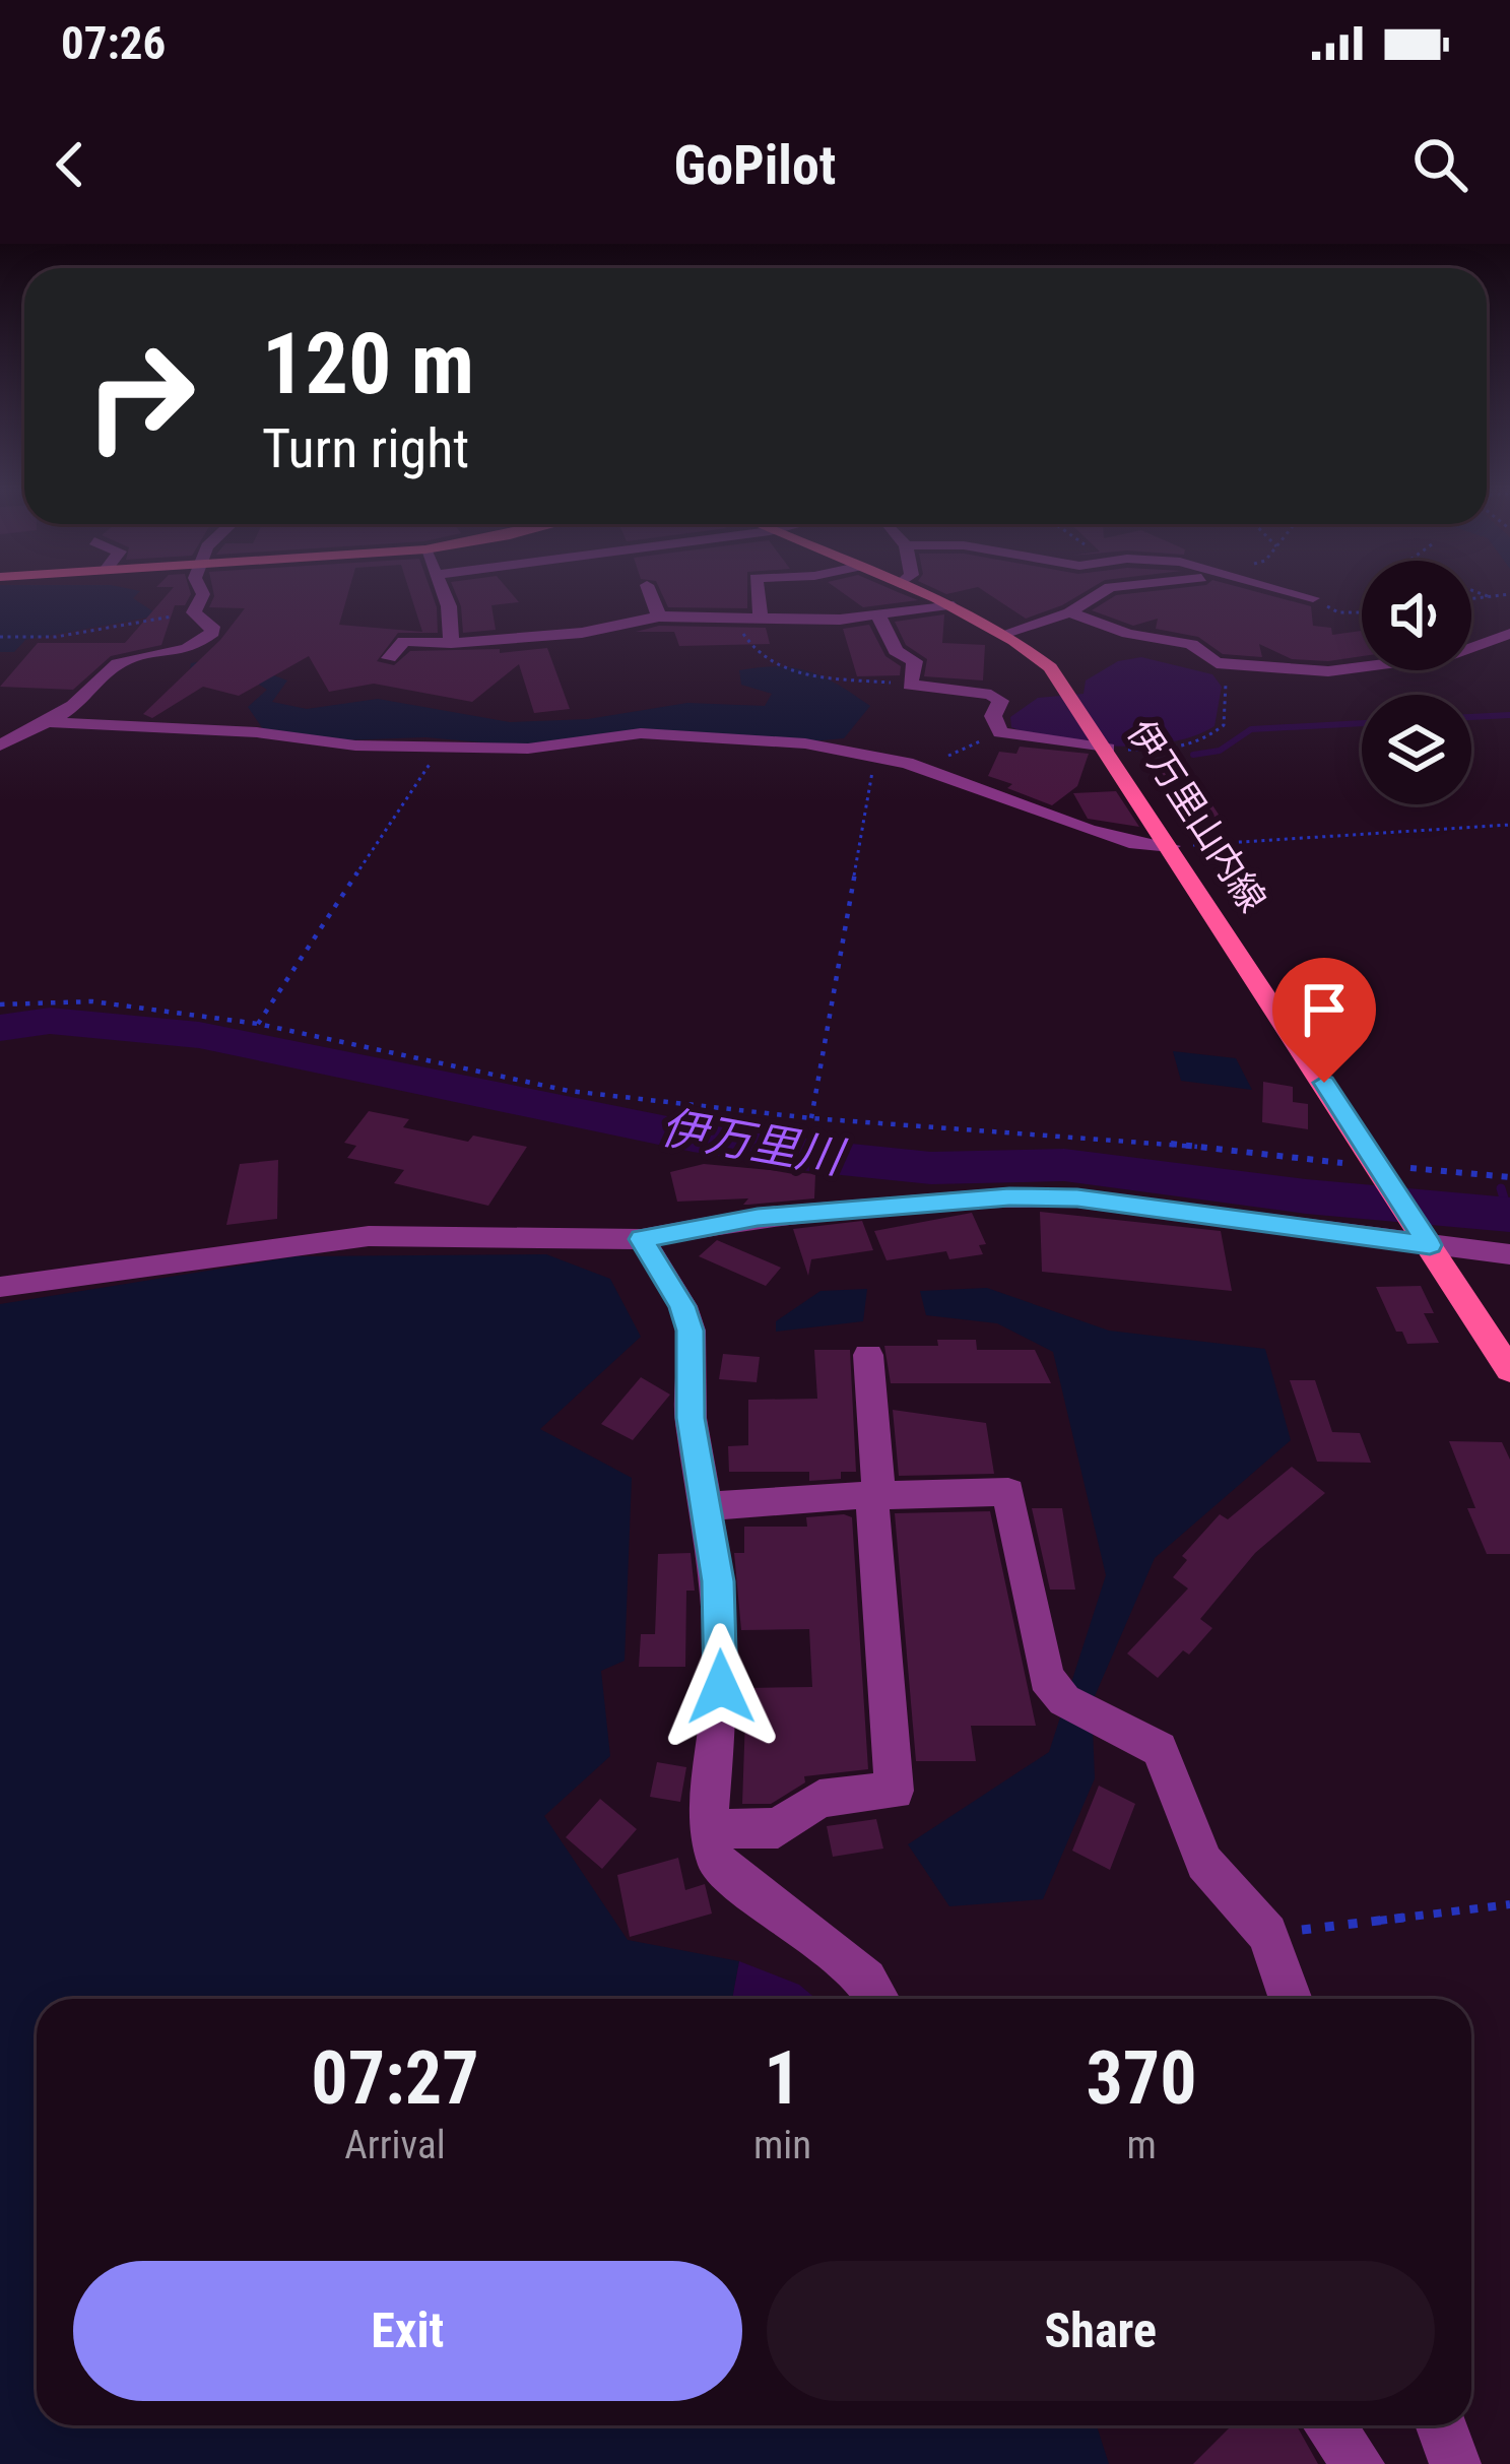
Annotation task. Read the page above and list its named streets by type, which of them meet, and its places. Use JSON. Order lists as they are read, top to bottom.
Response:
{
  "streets": {
    "main road": ["伊万里山内線"]
  },
  "water": ["伊万里川"],
  "page": {
    "status": "07:26",
    "header": "GoPilot",
    "turn": ["120 m", "Turn right"],
    "eta": [
      "07:27",
      "Arrival",
      "1",
      "min",
      "370",
      "m"
    ],
    "buttons": ["Exit", "Share"]
  }
}
